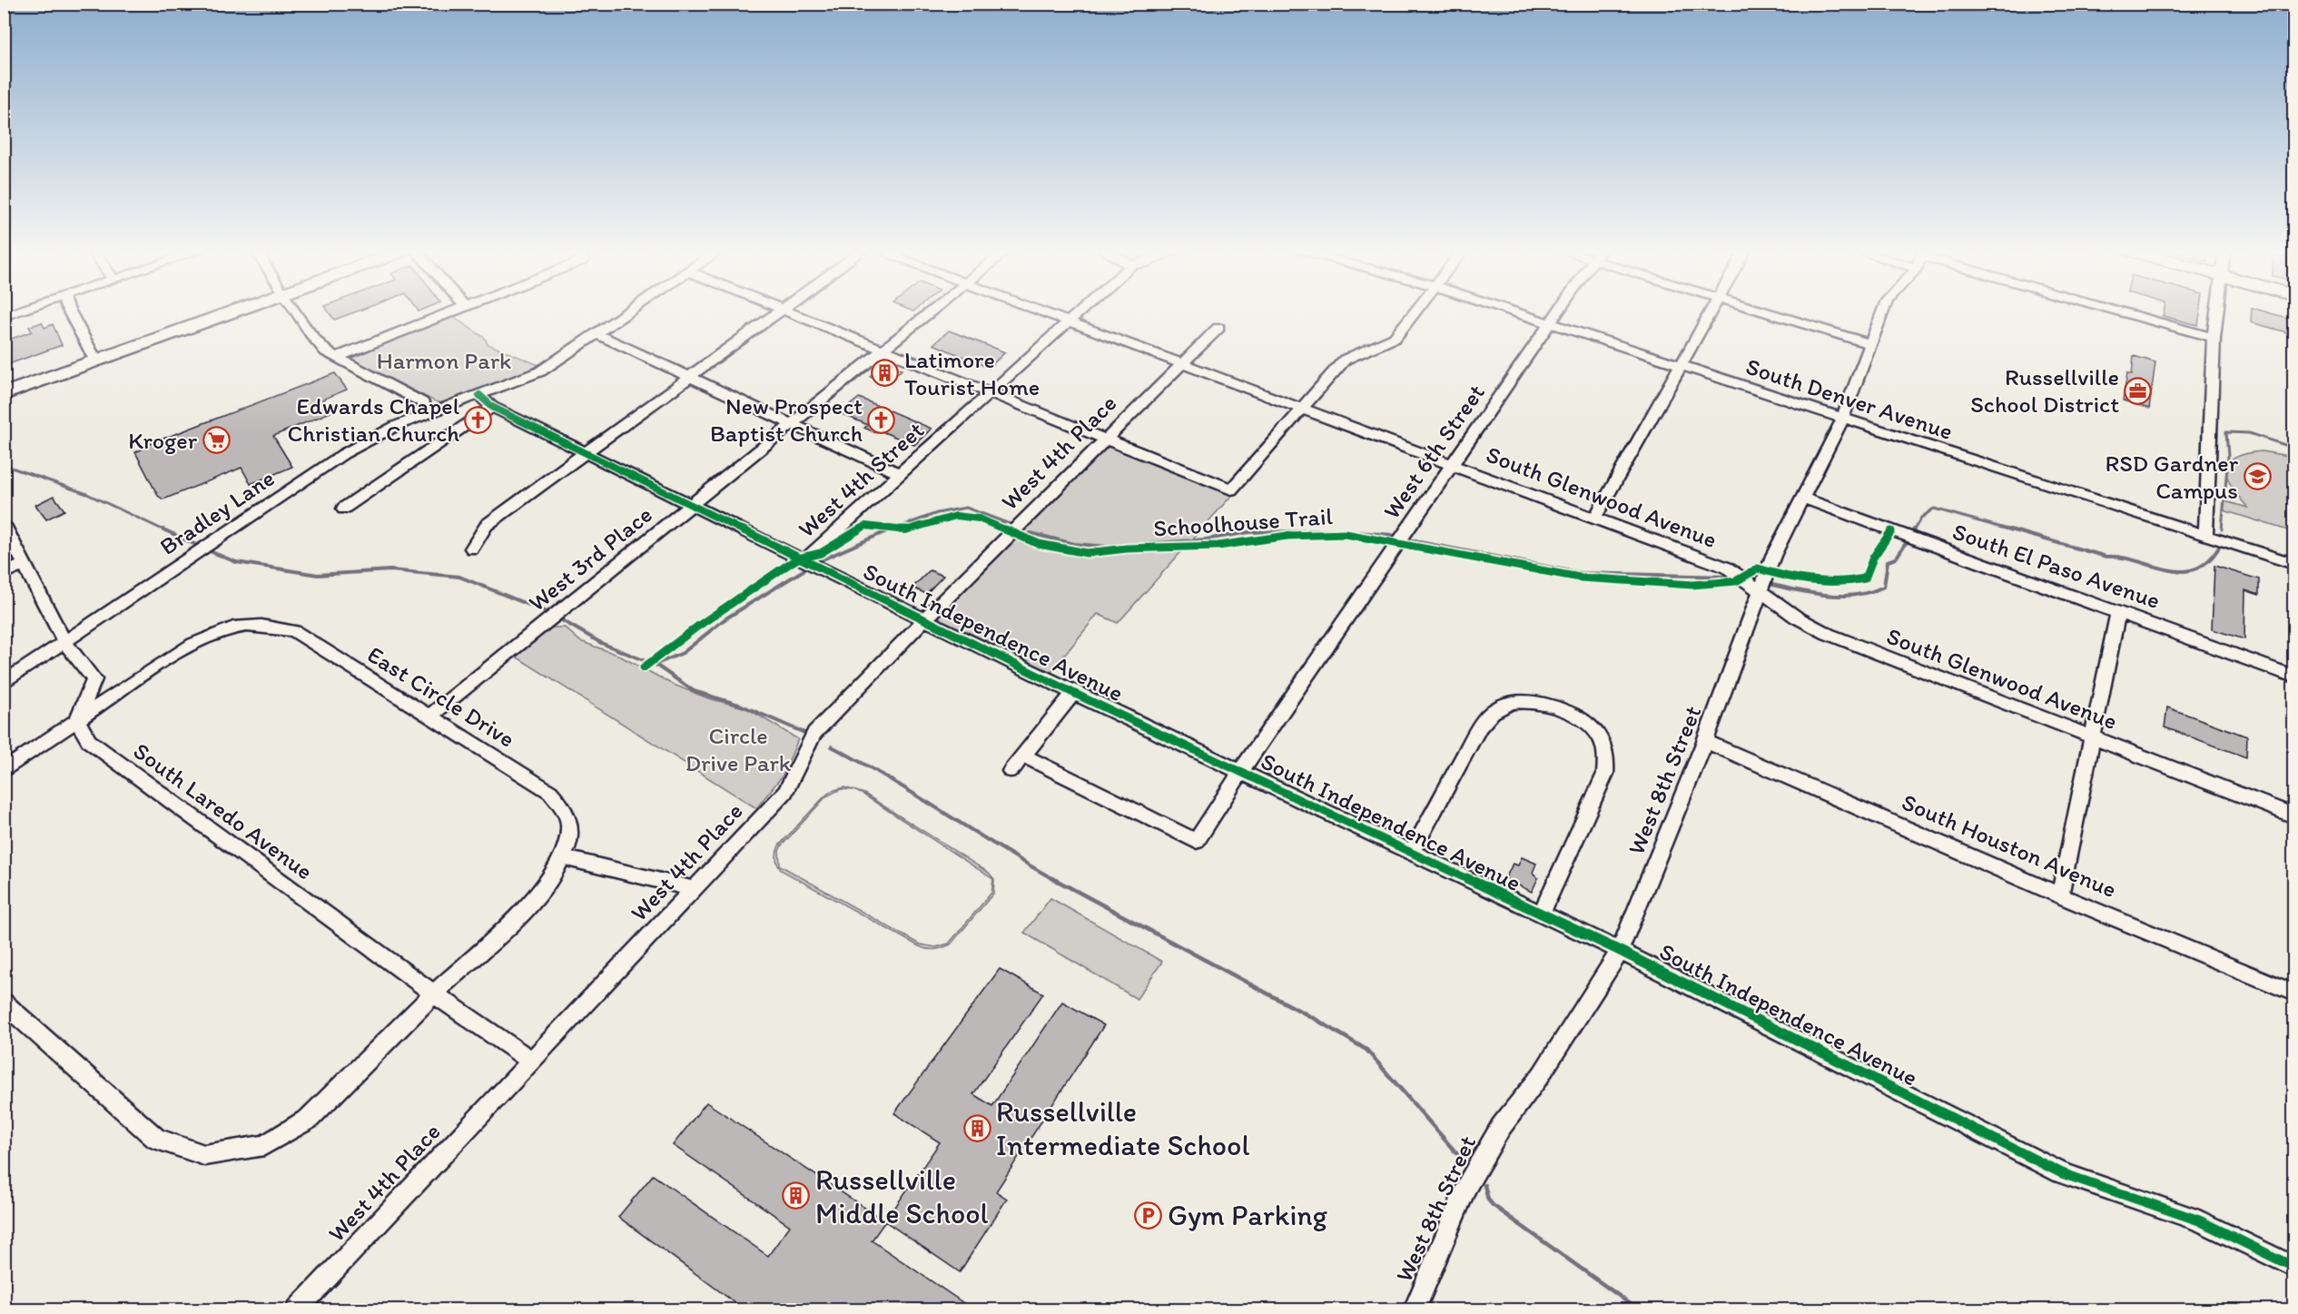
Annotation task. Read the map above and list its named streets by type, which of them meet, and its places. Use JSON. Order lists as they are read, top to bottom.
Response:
{
  "streets": {
    "street": [
      "South Denver Avenue",
      "West 6th Street",
      "West 4th Place",
      "West 4th Street",
      "South Glenwood Avenue",
      "Bradley Lane",
      "West 3rd Place",
      "South El Paso Avenue",
      "South Independence Avenue",
      "East Circle Drive",
      "West 8th Street",
      "South Laredo Avenue",
      "South Houston Avenue"
    ],
    "cycle path": ["Schoolhouse Trail"]
  },
  "crossings": [
    ["South Denver Avenue", "West 6th Street"],
    ["South Denver Avenue", "West 8th Street"],
    ["West 6th Street", "South Glenwood Avenue"],
    ["West 6th Street", "South Independence Avenue"],
    ["West 4th Place", "South Glenwood Avenue"],
    ["West 4th Place", "South Independence Avenue"],
    ["West 4th Place", "South Laredo Avenue"],
    ["West 4th Street", "South Glenwood Avenue"],
    ["West 4th Street", "South Independence Avenue"],
    ["South Glenwood Avenue", "West 8th Street"],
    ["Bradley Lane", "South Independence Avenue"],
    ["West 3rd Place", "South Independence Avenue"],
    ["West 3rd Place", "East Circle Drive"],
    ["South El Paso Avenue", "West 8th Street"],
    ["South Independence Avenue", "West 8th Street"],
    ["East Circle Drive", "South Laredo Avenue"],
    ["West 8th Street", "South Houston Avenue"]
  ],
  "parks": ["Harmon Park", "Circle Drive Park"],
  "places": {
    "building": ["Latimore Tourist Home", "Russellville Intermediate School", "Russellville Middle School"],
    "office": ["Russellville School District"],
    "church": ["Edwards Chapel Christian Church", "New Prospect Baptist Church"],
    "supermarket": ["Kroger"],
    "school or university": ["RSD Gardner Campus"],
    "parking": ["Gym Parking"]
  }
}
